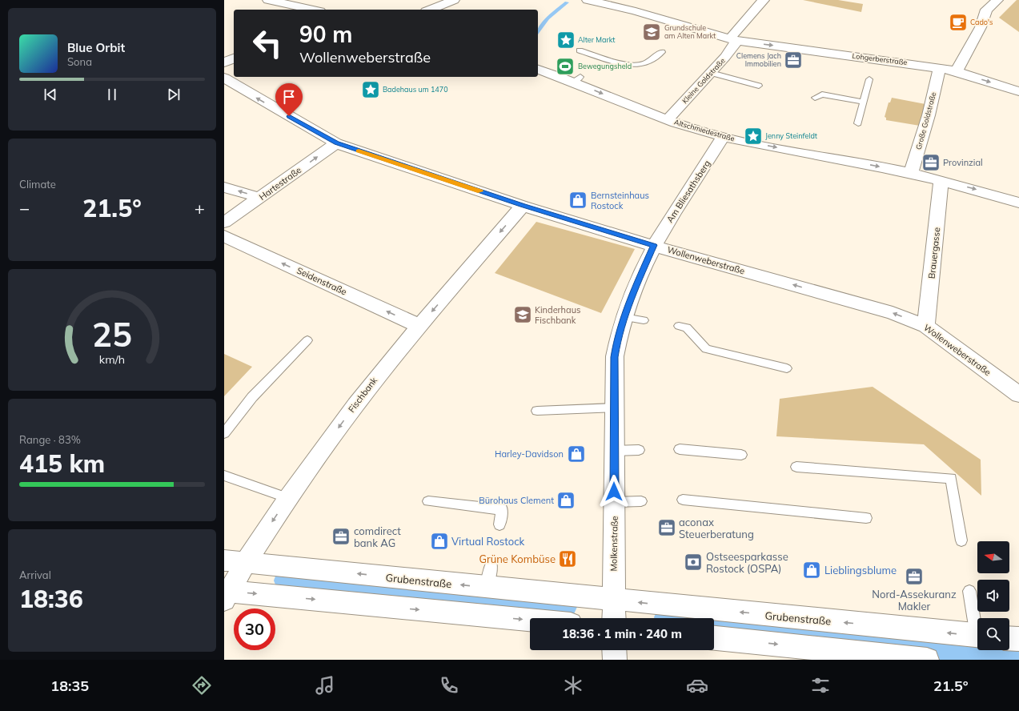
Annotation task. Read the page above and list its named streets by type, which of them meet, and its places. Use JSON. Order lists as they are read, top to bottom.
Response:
{
  "streets": {
    "street": [
      "Lohgerberstraße",
      "Kleine Goldstraße",
      "Große Goldstraße",
      "Altschmiedestraße",
      "Hartestraße",
      "Am Bliesathsberg",
      "Brauergasse",
      "Wollenweberstraße",
      "Seidenstraße",
      "Fischbank",
      "Molkenstraße",
      "Grubenstraße"
    ]
  },
  "crossings": [
    ["Lohgerberstraße", "Kleine Goldstraße"],
    ["Lohgerberstraße", "Große Goldstraße"],
    ["Kleine Goldstraße", "Altschmiedestraße"],
    ["Große Goldstraße", "Altschmiedestraße"],
    ["Altschmiedestraße", "Am Bliesathsberg"],
    ["Altschmiedestraße", "Brauergasse"],
    ["Hartestraße", "Wollenweberstraße"],
    ["Am Bliesathsberg", "Wollenweberstraße"],
    ["Am Bliesathsberg", "Molkenstraße"],
    ["Brauergasse", "Wollenweberstraße"],
    ["Wollenweberstraße", "Fischbank"],
    ["Wollenweberstraße", "Molkenstraße"],
    ["Seidenstraße", "Fischbank"],
    ["Fischbank", "Grubenstraße"],
    ["Molkenstraße", "Grubenstraße"]
  ],
  "one_way": [
    "Lohgerberstraße",
    "Hartestraße",
    "Wollenweberstraße",
    "Seidenstraße",
    "Fischbank"
  ],
  "places": {
    "cafe": ["Cado's"],
    "school or university": ["Grundschule am Alten Markt", "Kinderhaus Fischbank"],
    "place": ["Alter Markt", "Badehaus um 1470", "Jenny Steinfeldt"],
    "office": [
      "Clemens Jach Immobilien",
      "Provinzial",
      "aconax Steuerberatung",
      "comdirect bank AG",
      "Nord-Assekuranz Makler"
    ],
    "sports": ["Bewegungsheld"],
    "shop": [
      "Bernsteinhaus Rostock",
      "Harley-Davidson",
      "Bürohaus Clement",
      "Virtual Rostock",
      "Lieblingsblume"
    ],
    "restaurant": ["Grüne Kombüse"],
    "bank": ["Ostseesparkasse Rostock (OSPA)"]
  },
  "north": "left",
  "page": {
    "turn": ["90 m", "Wollenweberstraße"],
    "song": ["Blue Orbit", "Sona"],
    "tile": [
      "Climate",
      ["Range · 83%", "415 km"],
      ["Arrival", "18:36"]
    ],
    "heat": ["−", "21.5°", "+"],
    "limit": "30",
    "trip": "18:36 · 1 min · 240 m",
    "tabs": ["18:35", "21.5°"],
    "gauge": ["25", "km/h"]
  }
}
